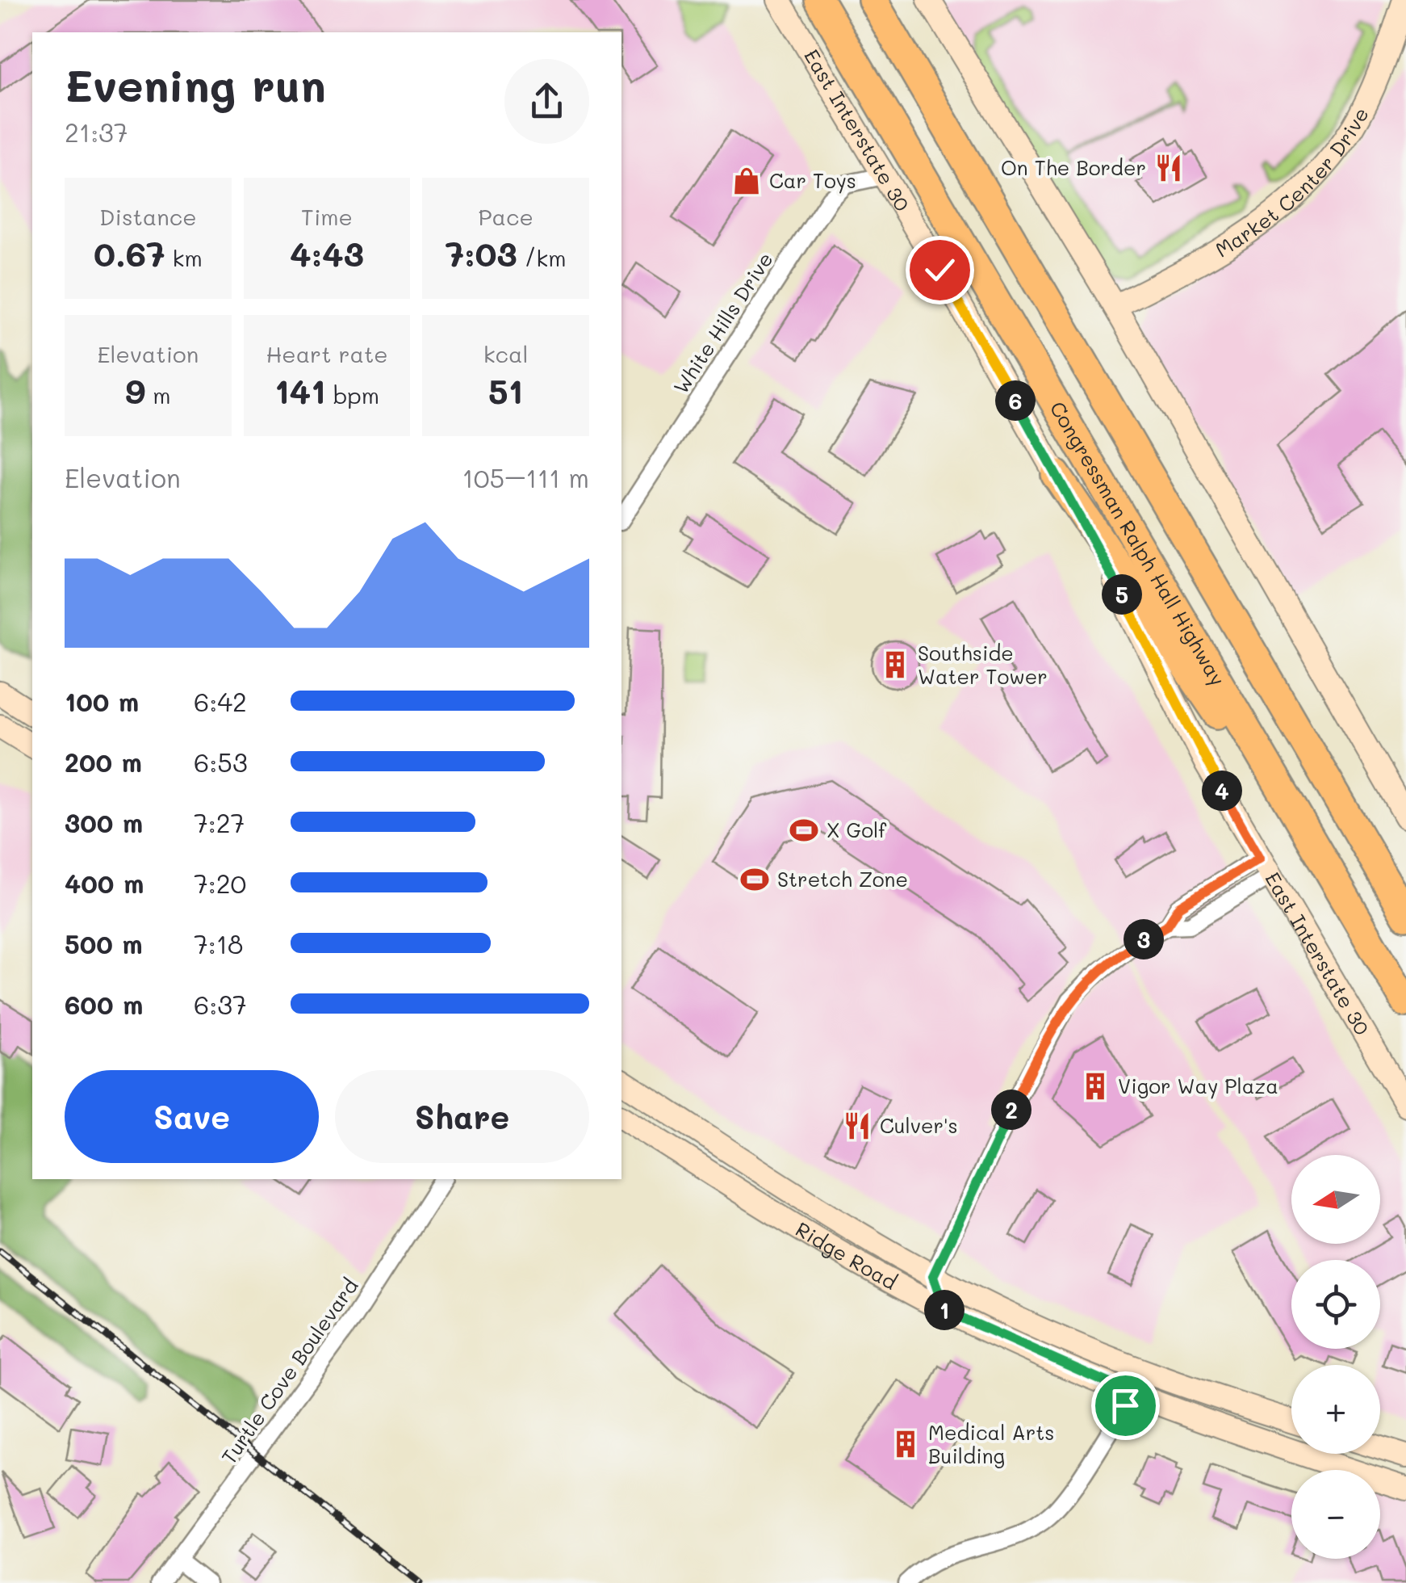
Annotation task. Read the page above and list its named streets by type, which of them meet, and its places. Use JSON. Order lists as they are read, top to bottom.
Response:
{
  "streets": {
    "highway": ["Congressman Ralph Hall Highway"],
    "main road": ["East Interstate 30", "Market Center Drive", "Ridge Road"],
    "street": ["White Hills Drive", "Turtle Cove Boulevard"]
  },
  "crossings": [
    ["East Interstate 30", "White Hills Drive"]
  ],
  "places": {
    "restaurant": ["On The Border", "Culver's"],
    "shop": ["Car Toys"],
    "building": ["Southside Water Tower", "Vigor Way Plaza", "Medical Arts Building"],
    "sports": ["X Golf", "Stretch Zone"]
  },
  "north": "left",
  "page": {
    "heading": ["Evening run", "21:37"],
    "stats": [
      ["Distance", "0.67 km"],
      ["Time", "4:43"],
      ["Pace", "7:03 /km"],
      ["Elevation", "9 m"],
      ["Heart rate", "141 bpm"],
      ["kcal", "51"]
    ],
    "pins": [
      "6",
      "5",
      "4",
      "3",
      "2",
      "1"
    ],
    "chart": ["Elevation", "105–111 m"],
    "list": [
      {
        "name": "100 m",
        "note": "6:42"
      },
      {
        "name": "200 m",
        "note": "6:53"
      },
      {
        "name": "300 m",
        "note": "7:27"
      },
      {
        "name": "400 m",
        "note": "7:20"
      },
      {
        "name": "500 m",
        "note": "7:18"
      },
      {
        "name": "600 m",
        "note": "6:37"
      }
    ],
    "buttons": ["Save", "Share"],
    "map_buttons": ["+", "−"]
  }
}
